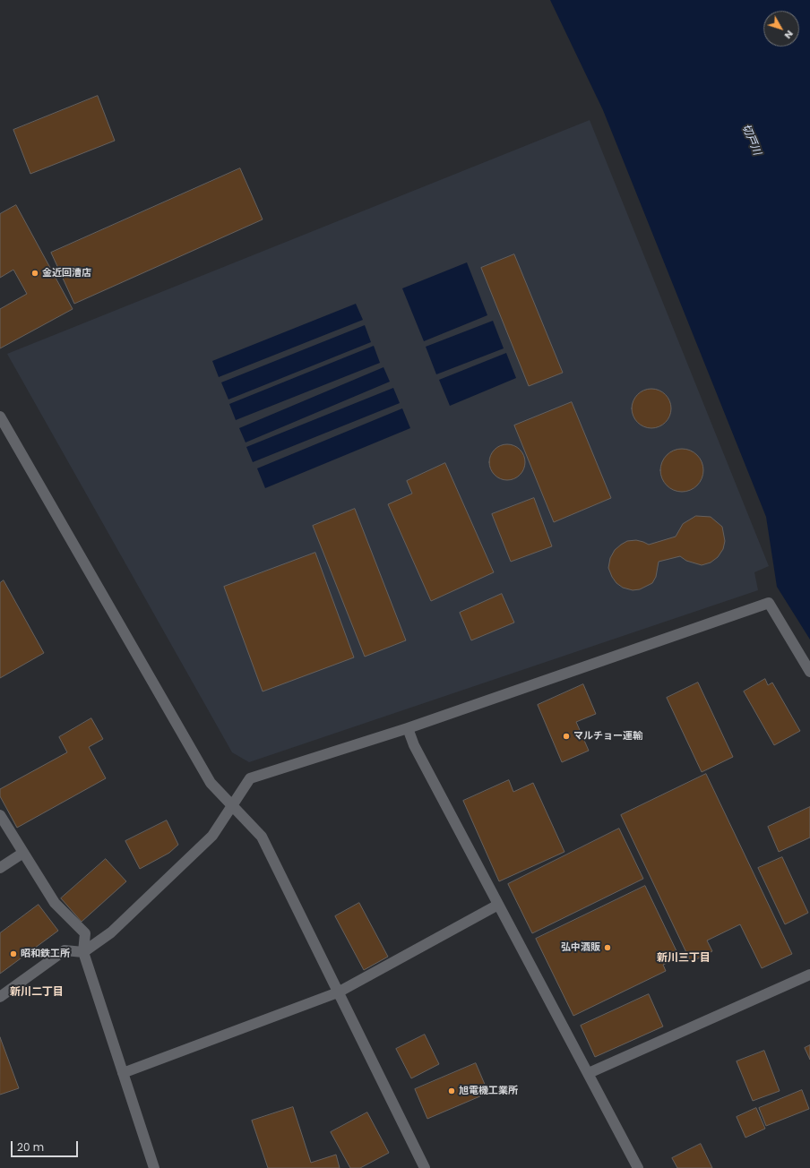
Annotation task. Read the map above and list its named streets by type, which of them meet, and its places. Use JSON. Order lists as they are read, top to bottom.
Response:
{
  "districts": ["新川三丁目", "新川二丁目"],
  "water": ["切戸川"],
  "places": [
    "金近回漕店",
    "マルチョー運輸",
    "弘中酒販",
    "昭和鉄工所",
    "旭電機工業所"
  ],
  "scale_bar": "20 m",
  "north": "bottom right"
}
